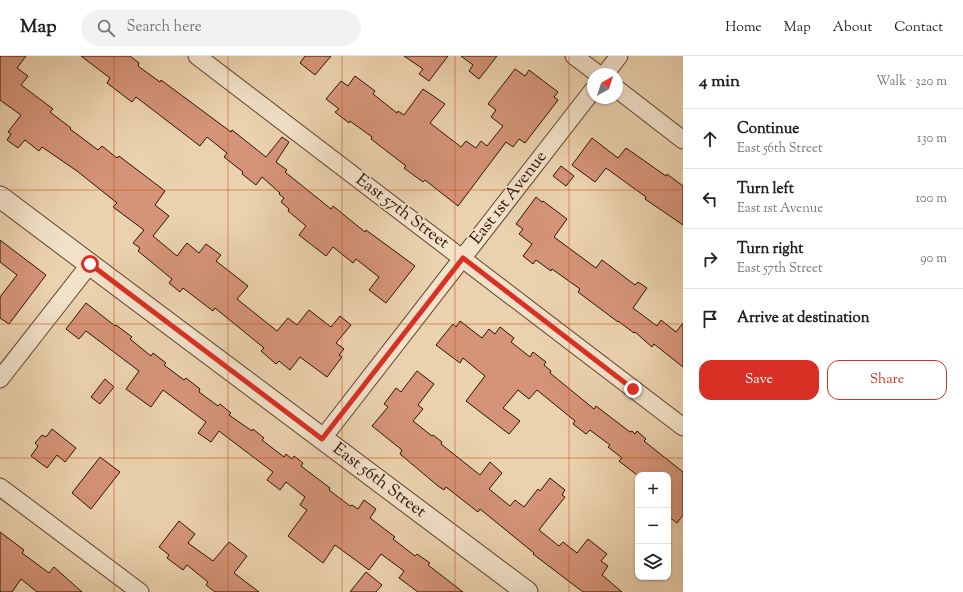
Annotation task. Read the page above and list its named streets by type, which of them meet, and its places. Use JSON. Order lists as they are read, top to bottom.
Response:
{
  "streets": {
    "street": ["East 1st Avenue", "East 57th Street", "East 56th Street"]
  },
  "crossings": [
    ["East 1st Avenue", "East 57th Street"],
    ["East 1st Avenue", "East 56th Street"]
  ],
  "north": "top right",
  "page": {
    "header": "Map",
    "search": "Search here",
    "nav": [
      "Home",
      "Map",
      "About",
      "Contact"
    ],
    "heading": ["4 min", "Walk · 320 m"],
    "list": [
      ["Continue", "East 56th Street", "130 m"],
      ["Turn left", "East 1st Avenue", "100 m"],
      ["Turn right", "East 57th Street", "90 m"],
      "Arrive at destination"
    ],
    "buttons": ["Save", "Share"],
    "map_buttons": ["+", "−"]
  }
}
